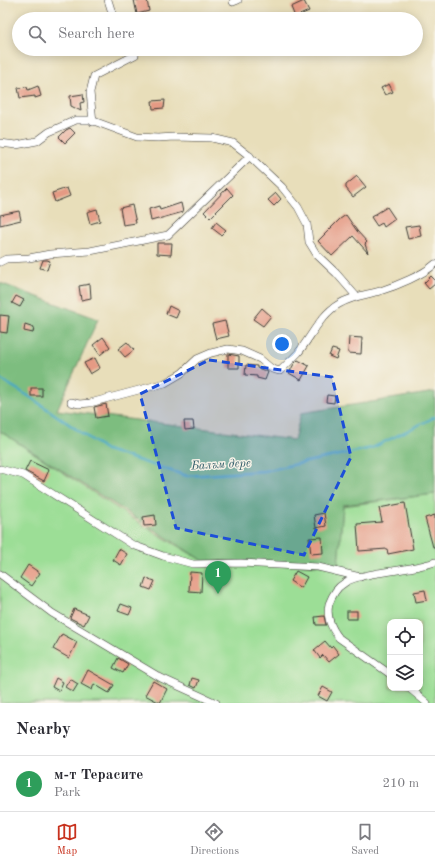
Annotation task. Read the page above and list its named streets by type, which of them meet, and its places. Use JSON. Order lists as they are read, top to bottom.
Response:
{
  "water": ["Балъм дере"],
  "page": {
    "search": "Search here",
    "pins": "1",
    "heading": "Nearby",
    "list": [
      {
        "mark": "1",
        "name": "м-т Терасите",
        "note": "Park",
        "value": "210 m"
      }
    ],
    "nav": ["Map", "Directions", "Saved"]
  }
}
